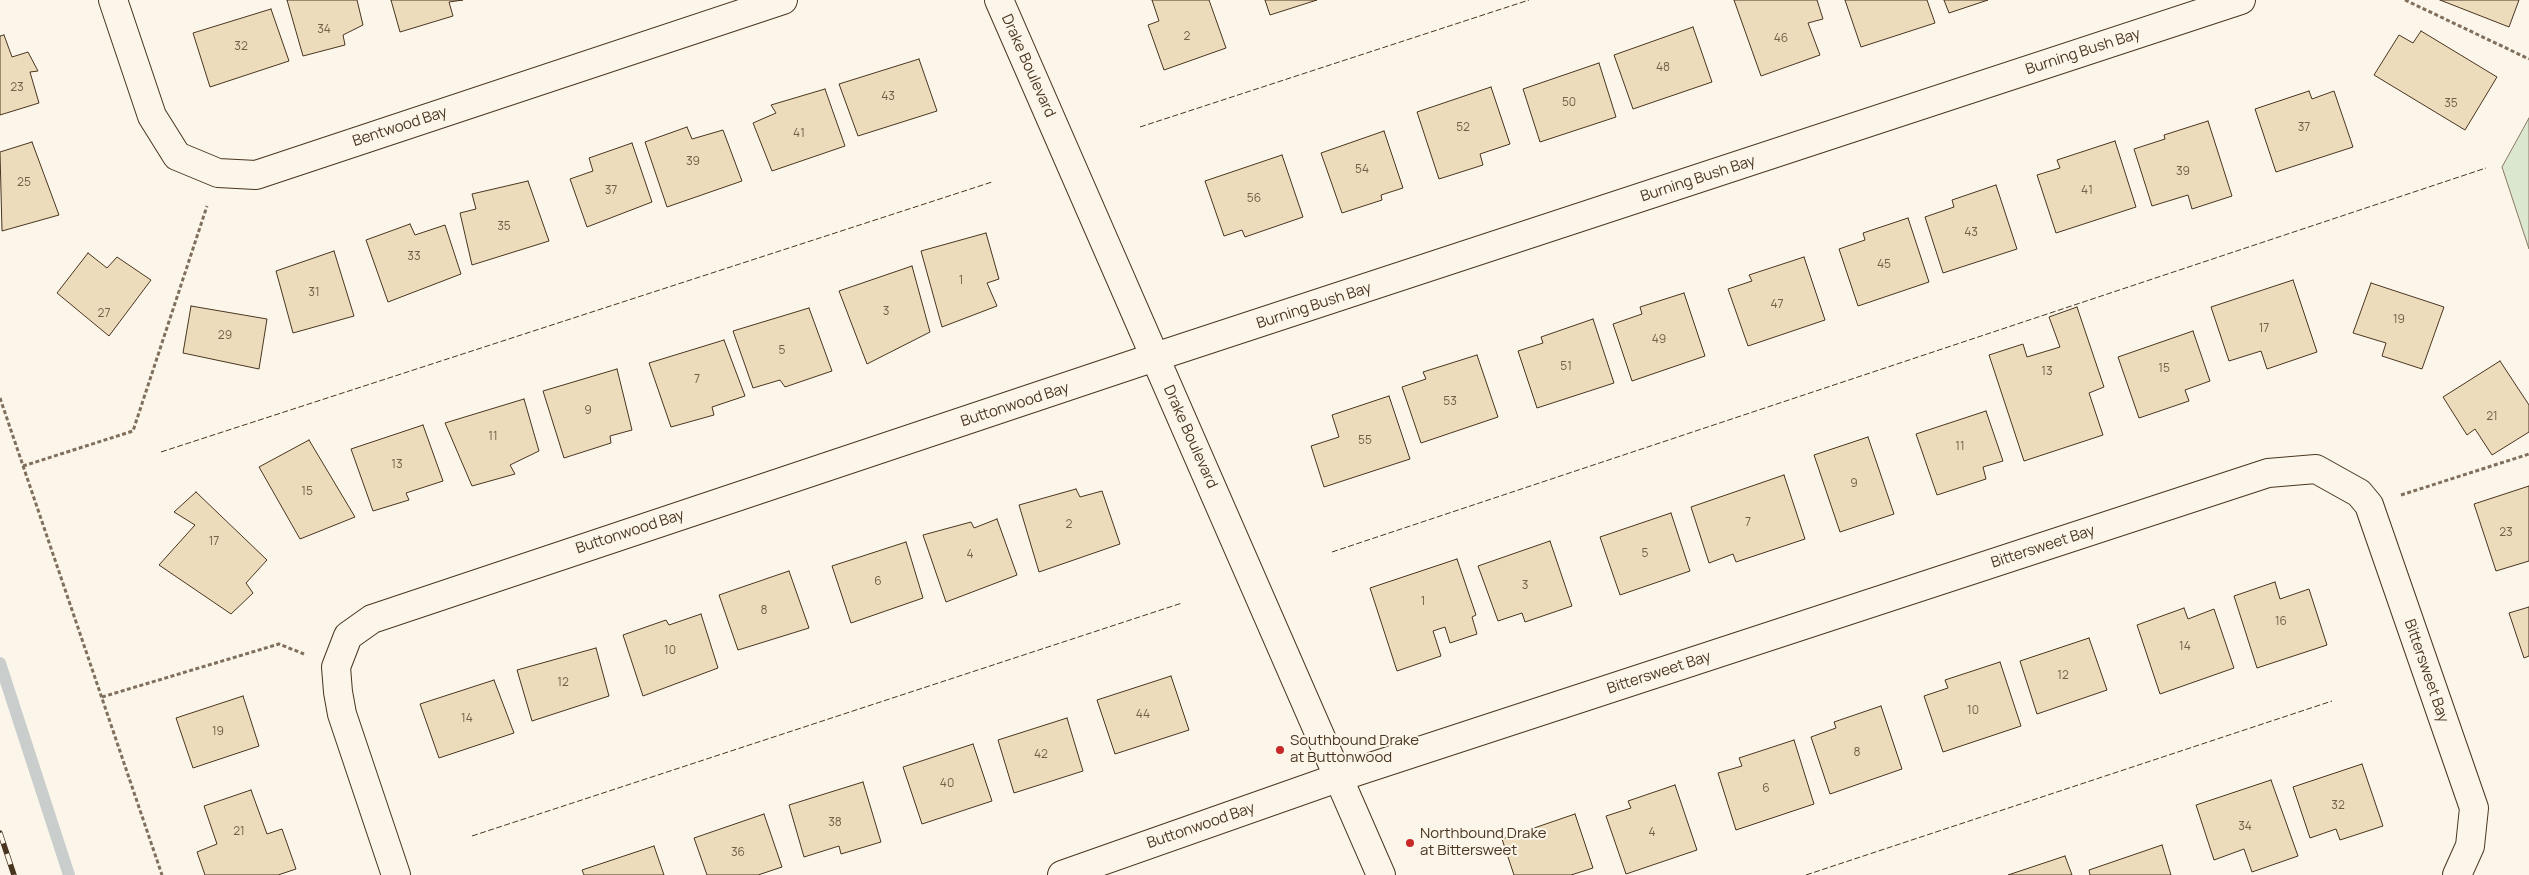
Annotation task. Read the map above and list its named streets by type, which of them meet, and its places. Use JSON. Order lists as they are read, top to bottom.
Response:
{
  "streets": {
    "street": [
      "Burning Bush Bay",
      "Drake Boulevard",
      "Bentwood Bay",
      "Buttonwood Bay",
      "Bittersweet Bay"
    ]
  },
  "crossings": [
    ["Burning Bush Bay", "Drake Boulevard"],
    ["Burning Bush Bay", "Buttonwood Bay"],
    ["Drake Boulevard", "Buttonwood Bay"],
    ["Drake Boulevard", "Bittersweet Bay"],
    ["Buttonwood Bay", "Bittersweet Bay"]
  ],
  "places": ["Southbound Drake at Buttonwood", "Northbound Drake at Bittersweet"],
  "house_numbers": [
    "34",
    "2",
    "46",
    "32",
    "48",
    "23",
    "43",
    "50",
    "35",
    "52",
    "37",
    "41",
    "39",
    "54",
    "39",
    "25",
    "37",
    "41",
    "56",
    "35",
    "43",
    "33",
    "45",
    "1",
    "31",
    "47",
    "3",
    "27",
    "19",
    "17",
    "29",
    "49",
    "5",
    "51",
    "15",
    "13",
    "7",
    "53",
    "9",
    "21",
    "11",
    "55",
    "11",
    "13",
    "9",
    "15",
    "7",
    "2",
    "23",
    "17",
    "5",
    "4",
    "6",
    "3",
    "1",
    "8",
    "16",
    "14",
    "10",
    "12",
    "12",
    "10",
    "44",
    "14",
    "19",
    "8",
    "42",
    "40",
    "6",
    "32",
    "38",
    "34",
    "21",
    "4",
    "36"
  ]
}
